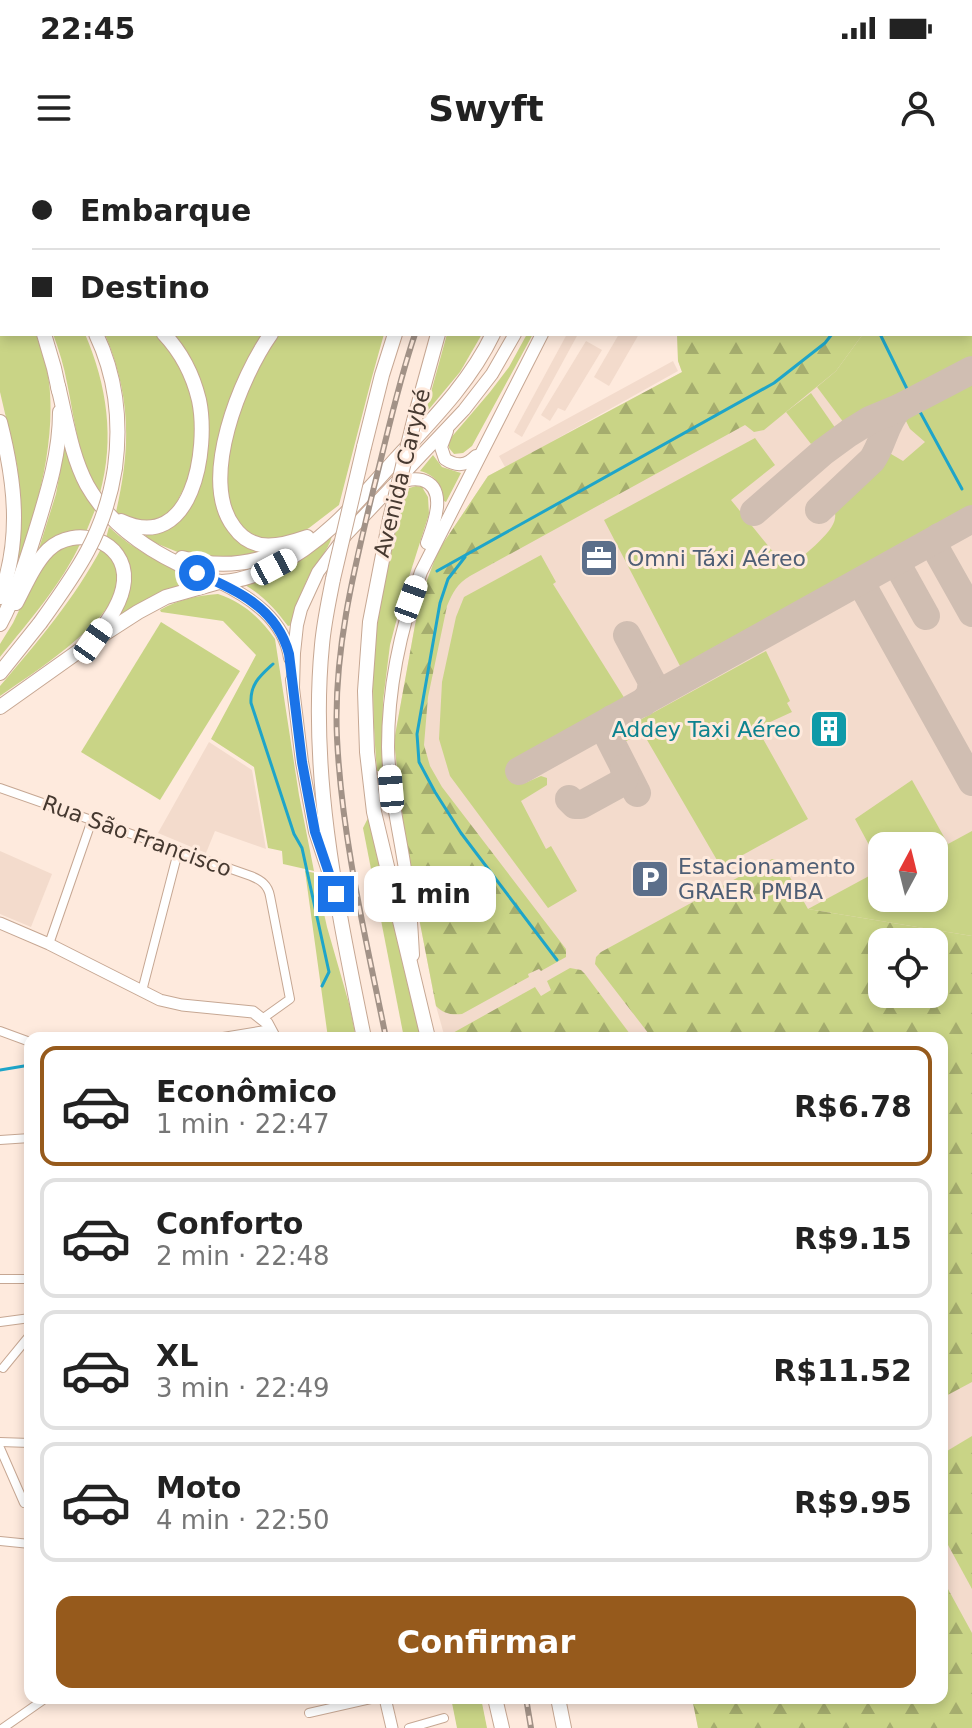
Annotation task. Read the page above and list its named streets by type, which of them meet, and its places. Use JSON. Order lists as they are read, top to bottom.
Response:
{
  "streets": {
    "main road": ["Avenida Carybé"],
    "street": ["Rua São Francisco"]
  },
  "places": {
    "office": ["Omni Táxi Aéreo"],
    "building": ["Addey Taxi Aéreo"],
    "parking": ["Estacionamento GRAER PMBA"]
  },
  "north": "top",
  "page": {
    "status": "22:45",
    "header": "Swyft",
    "banner": ["Embarque", "Destino"],
    "bubble": "1 min",
    "list": [
      {
        "name": "Econômico",
        "note": "1 min · 22:47",
        "value": "R$6.78"
      },
      {
        "name": "Conforto",
        "note": "2 min · 22:48",
        "value": "R$9.15"
      },
      {
        "name": "XL",
        "note": "3 min · 22:49",
        "value": "R$11.52"
      },
      {
        "name": "Moto",
        "note": "4 min · 22:50",
        "value": "R$9.95"
      }
    ],
    "buttons": "Confirmar"
  }
}
